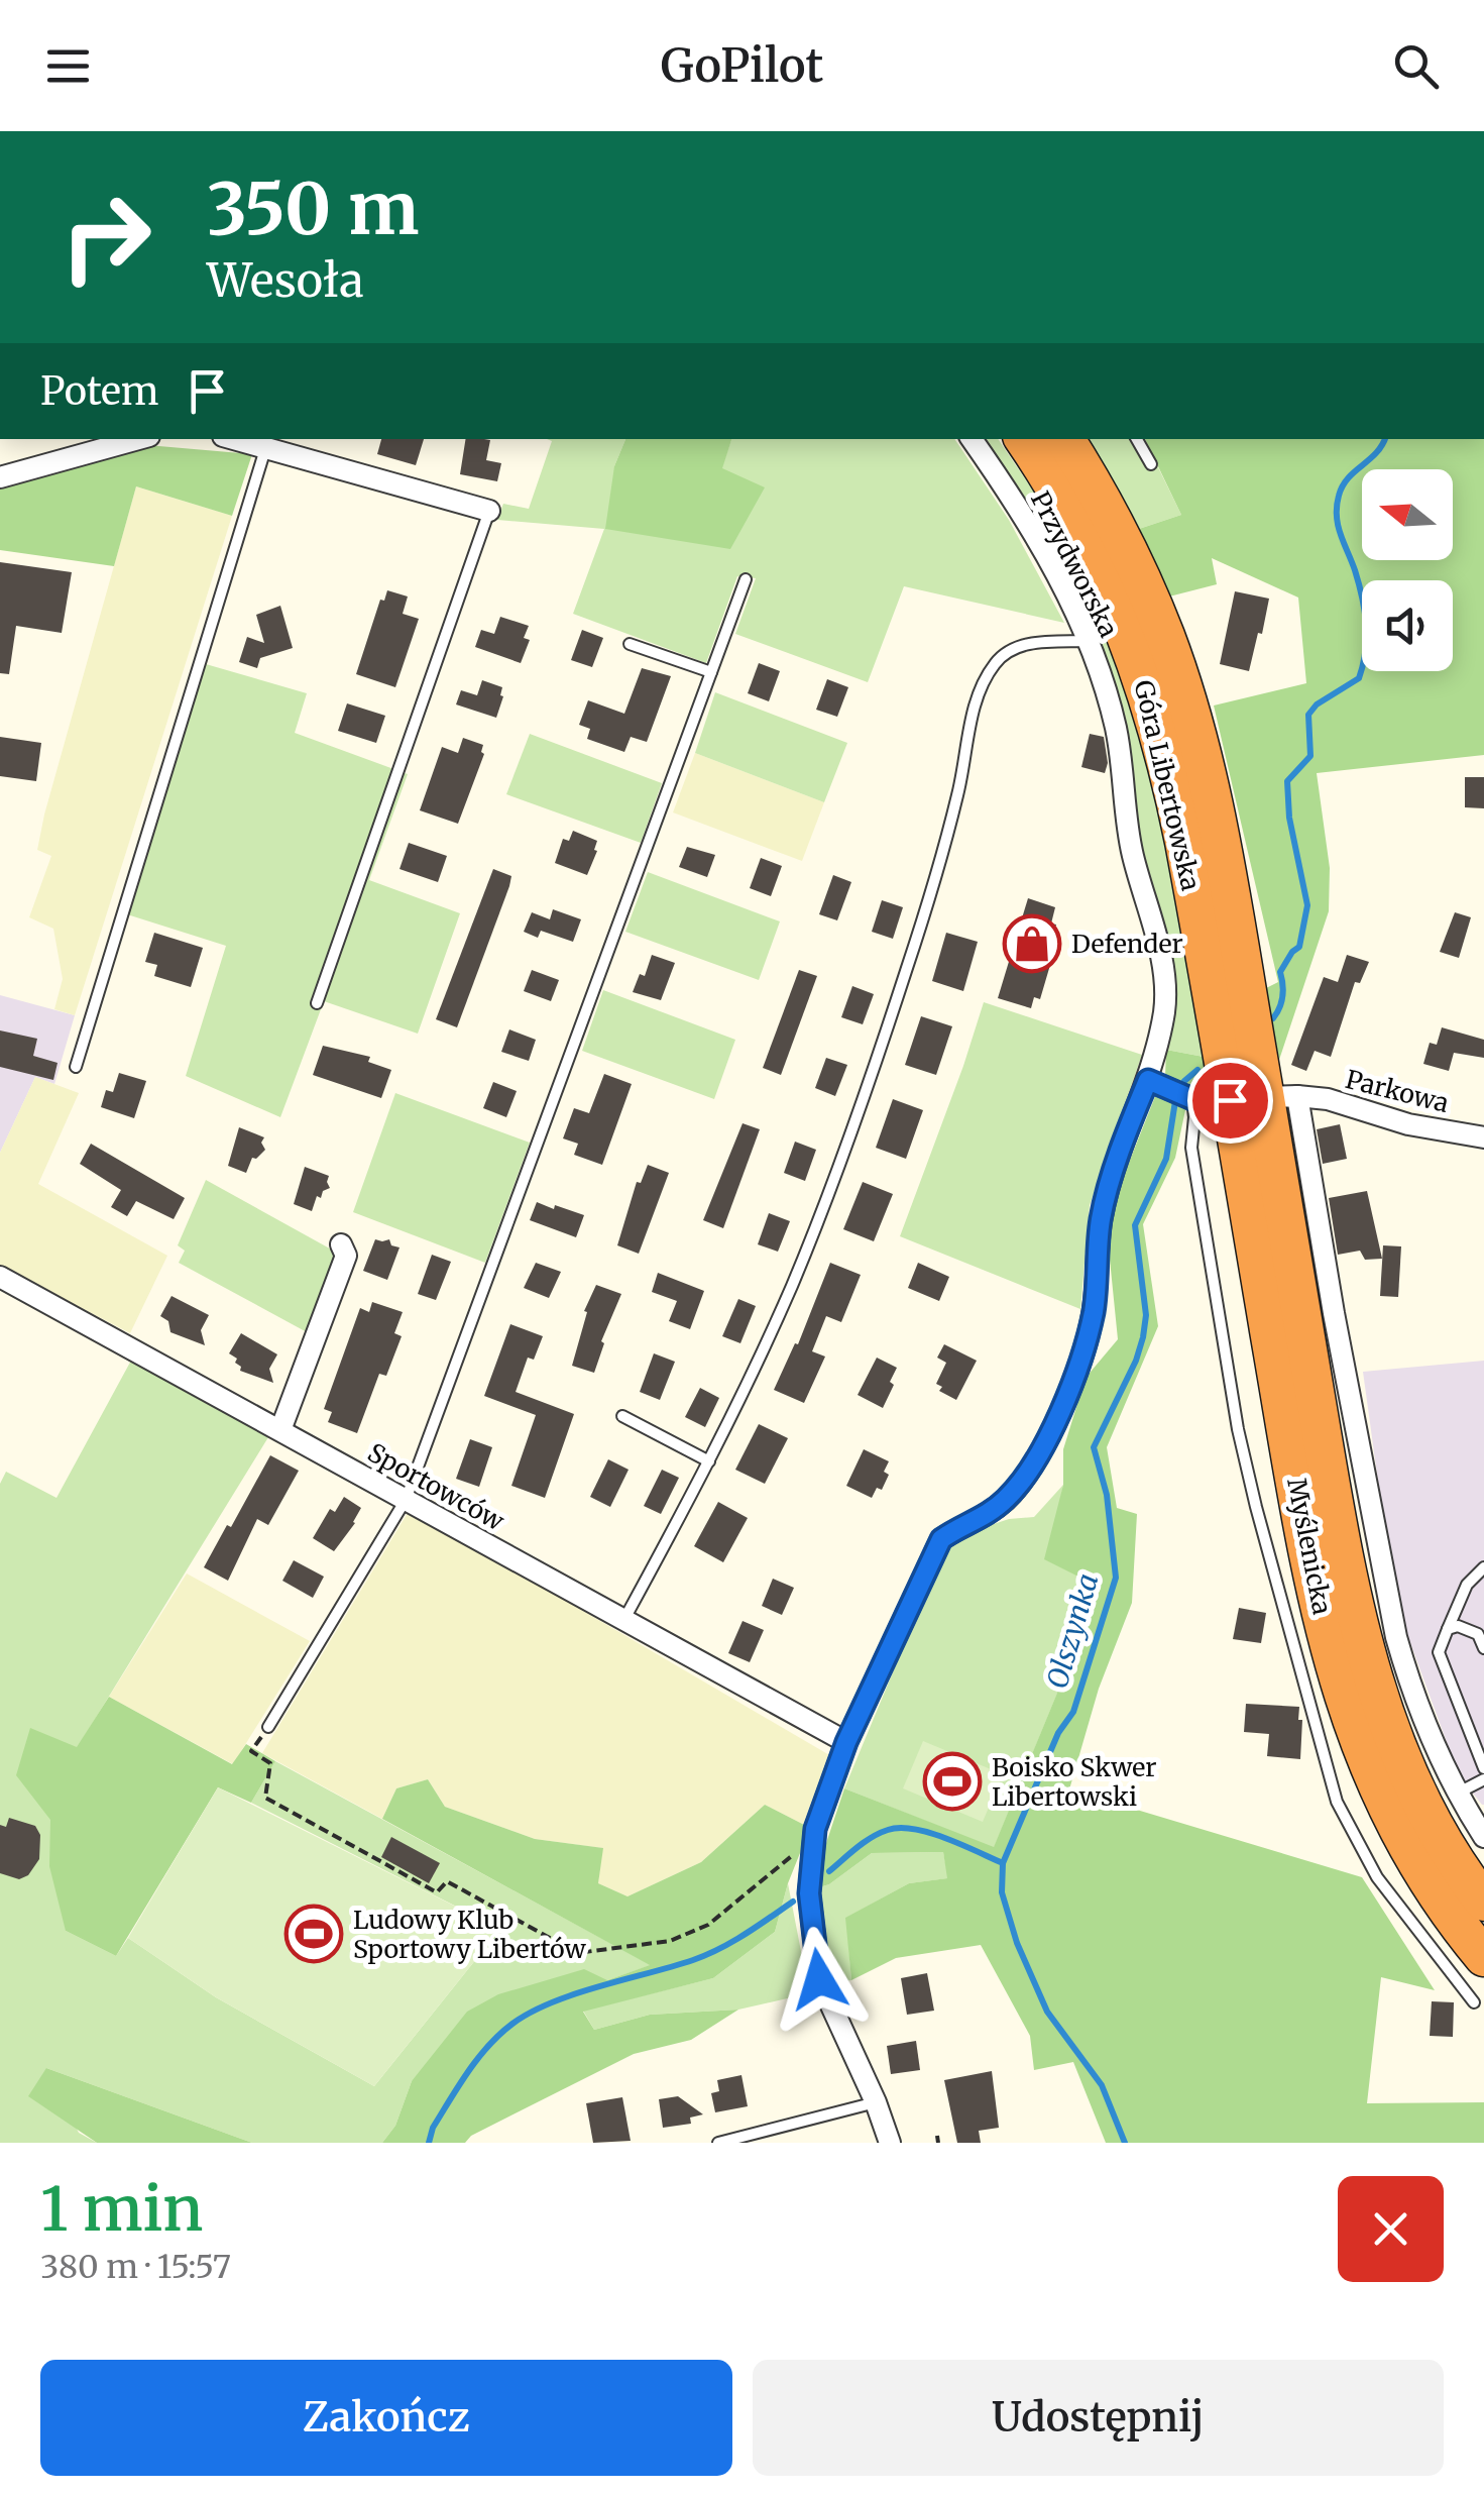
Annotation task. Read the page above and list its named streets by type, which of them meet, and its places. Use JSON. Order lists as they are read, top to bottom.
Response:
{
  "streets": {
    "highway": ["Góra Libertowska", "Myślenicka"],
    "street": ["Przydworska", "Parkowa", "Sportowców"]
  },
  "crossings": [
    ["Przydworska", "Parkowa"],
    ["Przydworska", "Sportowców"],
    ["Góra Libertowska", "Parkowa"],
    ["Góra Libertowska", "Myślenicka"],
    ["Parkowa", "Myślenicka"]
  ],
  "water": ["Olszynka"],
  "places": {
    "shop": ["Defender"],
    "sports": ["Boisko Skwer Libertowski", "Ludowy Klub Sportowy Libertów"]
  },
  "north": "left",
  "page": {
    "header": "GoPilot",
    "turn": ["350 m", "Wesoła"],
    "then": "Potem",
    "heading": ["1 min", "380 m · 15:57"],
    "buttons": ["Zakończ", "Udostępnij"]
  }
}
